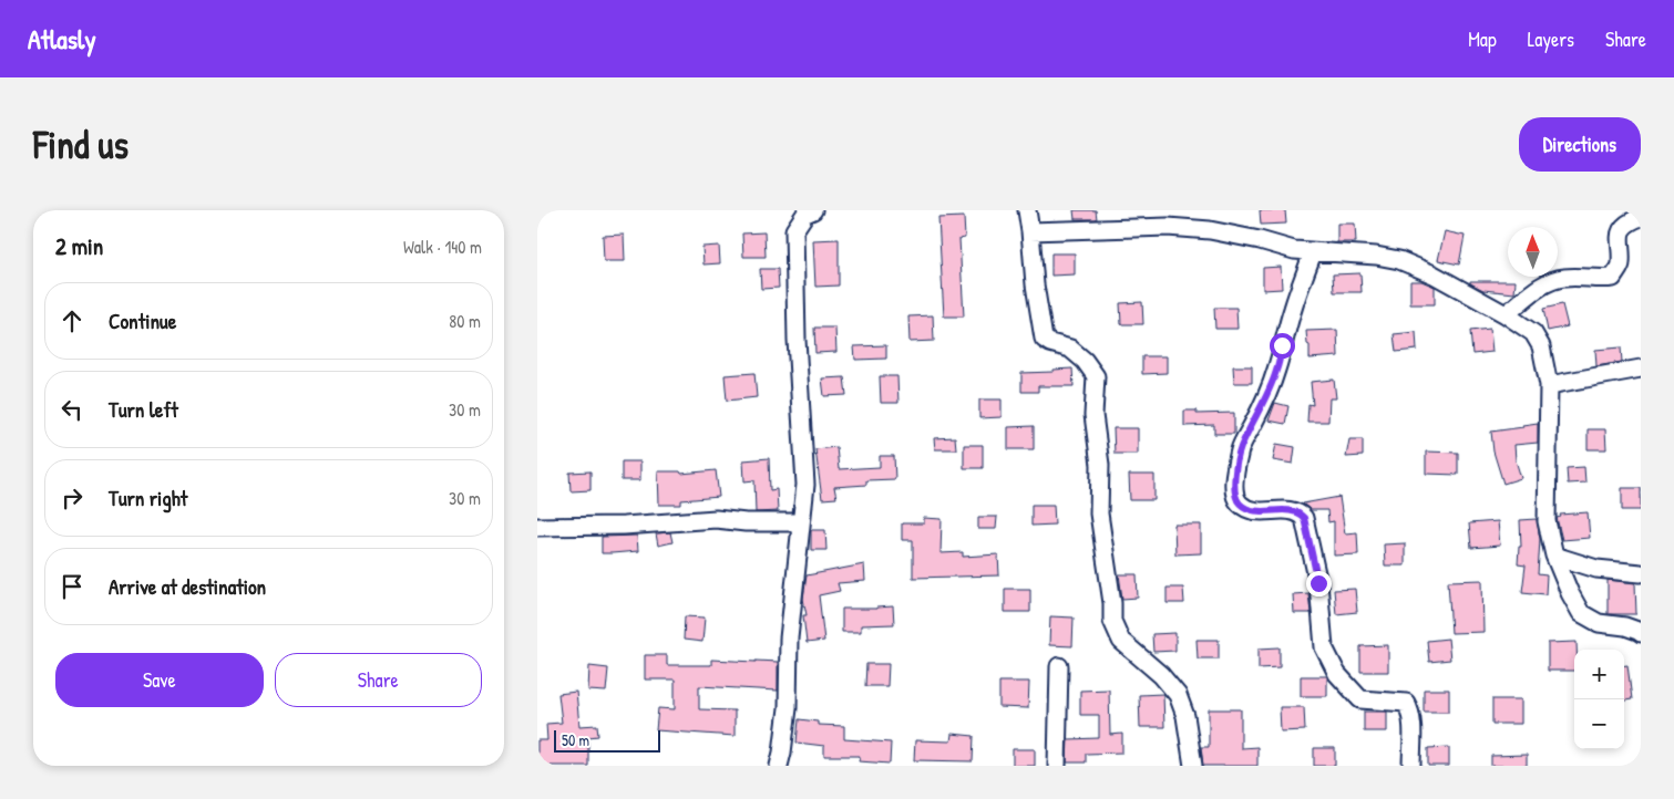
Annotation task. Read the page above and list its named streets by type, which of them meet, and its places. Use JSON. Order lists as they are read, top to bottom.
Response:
{
  "scale_bar": "50 m",
  "north": "top",
  "page": {
    "header": "Atlasly",
    "nav": ["Map", "Layers", "Share"],
    "buttons": [
      "Directions",
      ["Save", "Share"]
    ],
    "title": "Find us",
    "heading": ["2 min", "Walk · 140 m"],
    "list": [
      ["Continue", "80 m"],
      ["Turn left", "30 m"],
      ["Turn right", "30 m"],
      "Arrive at destination"
    ],
    "map_buttons": ["+", "−"],
    "scale": "50 m"
  }
}
